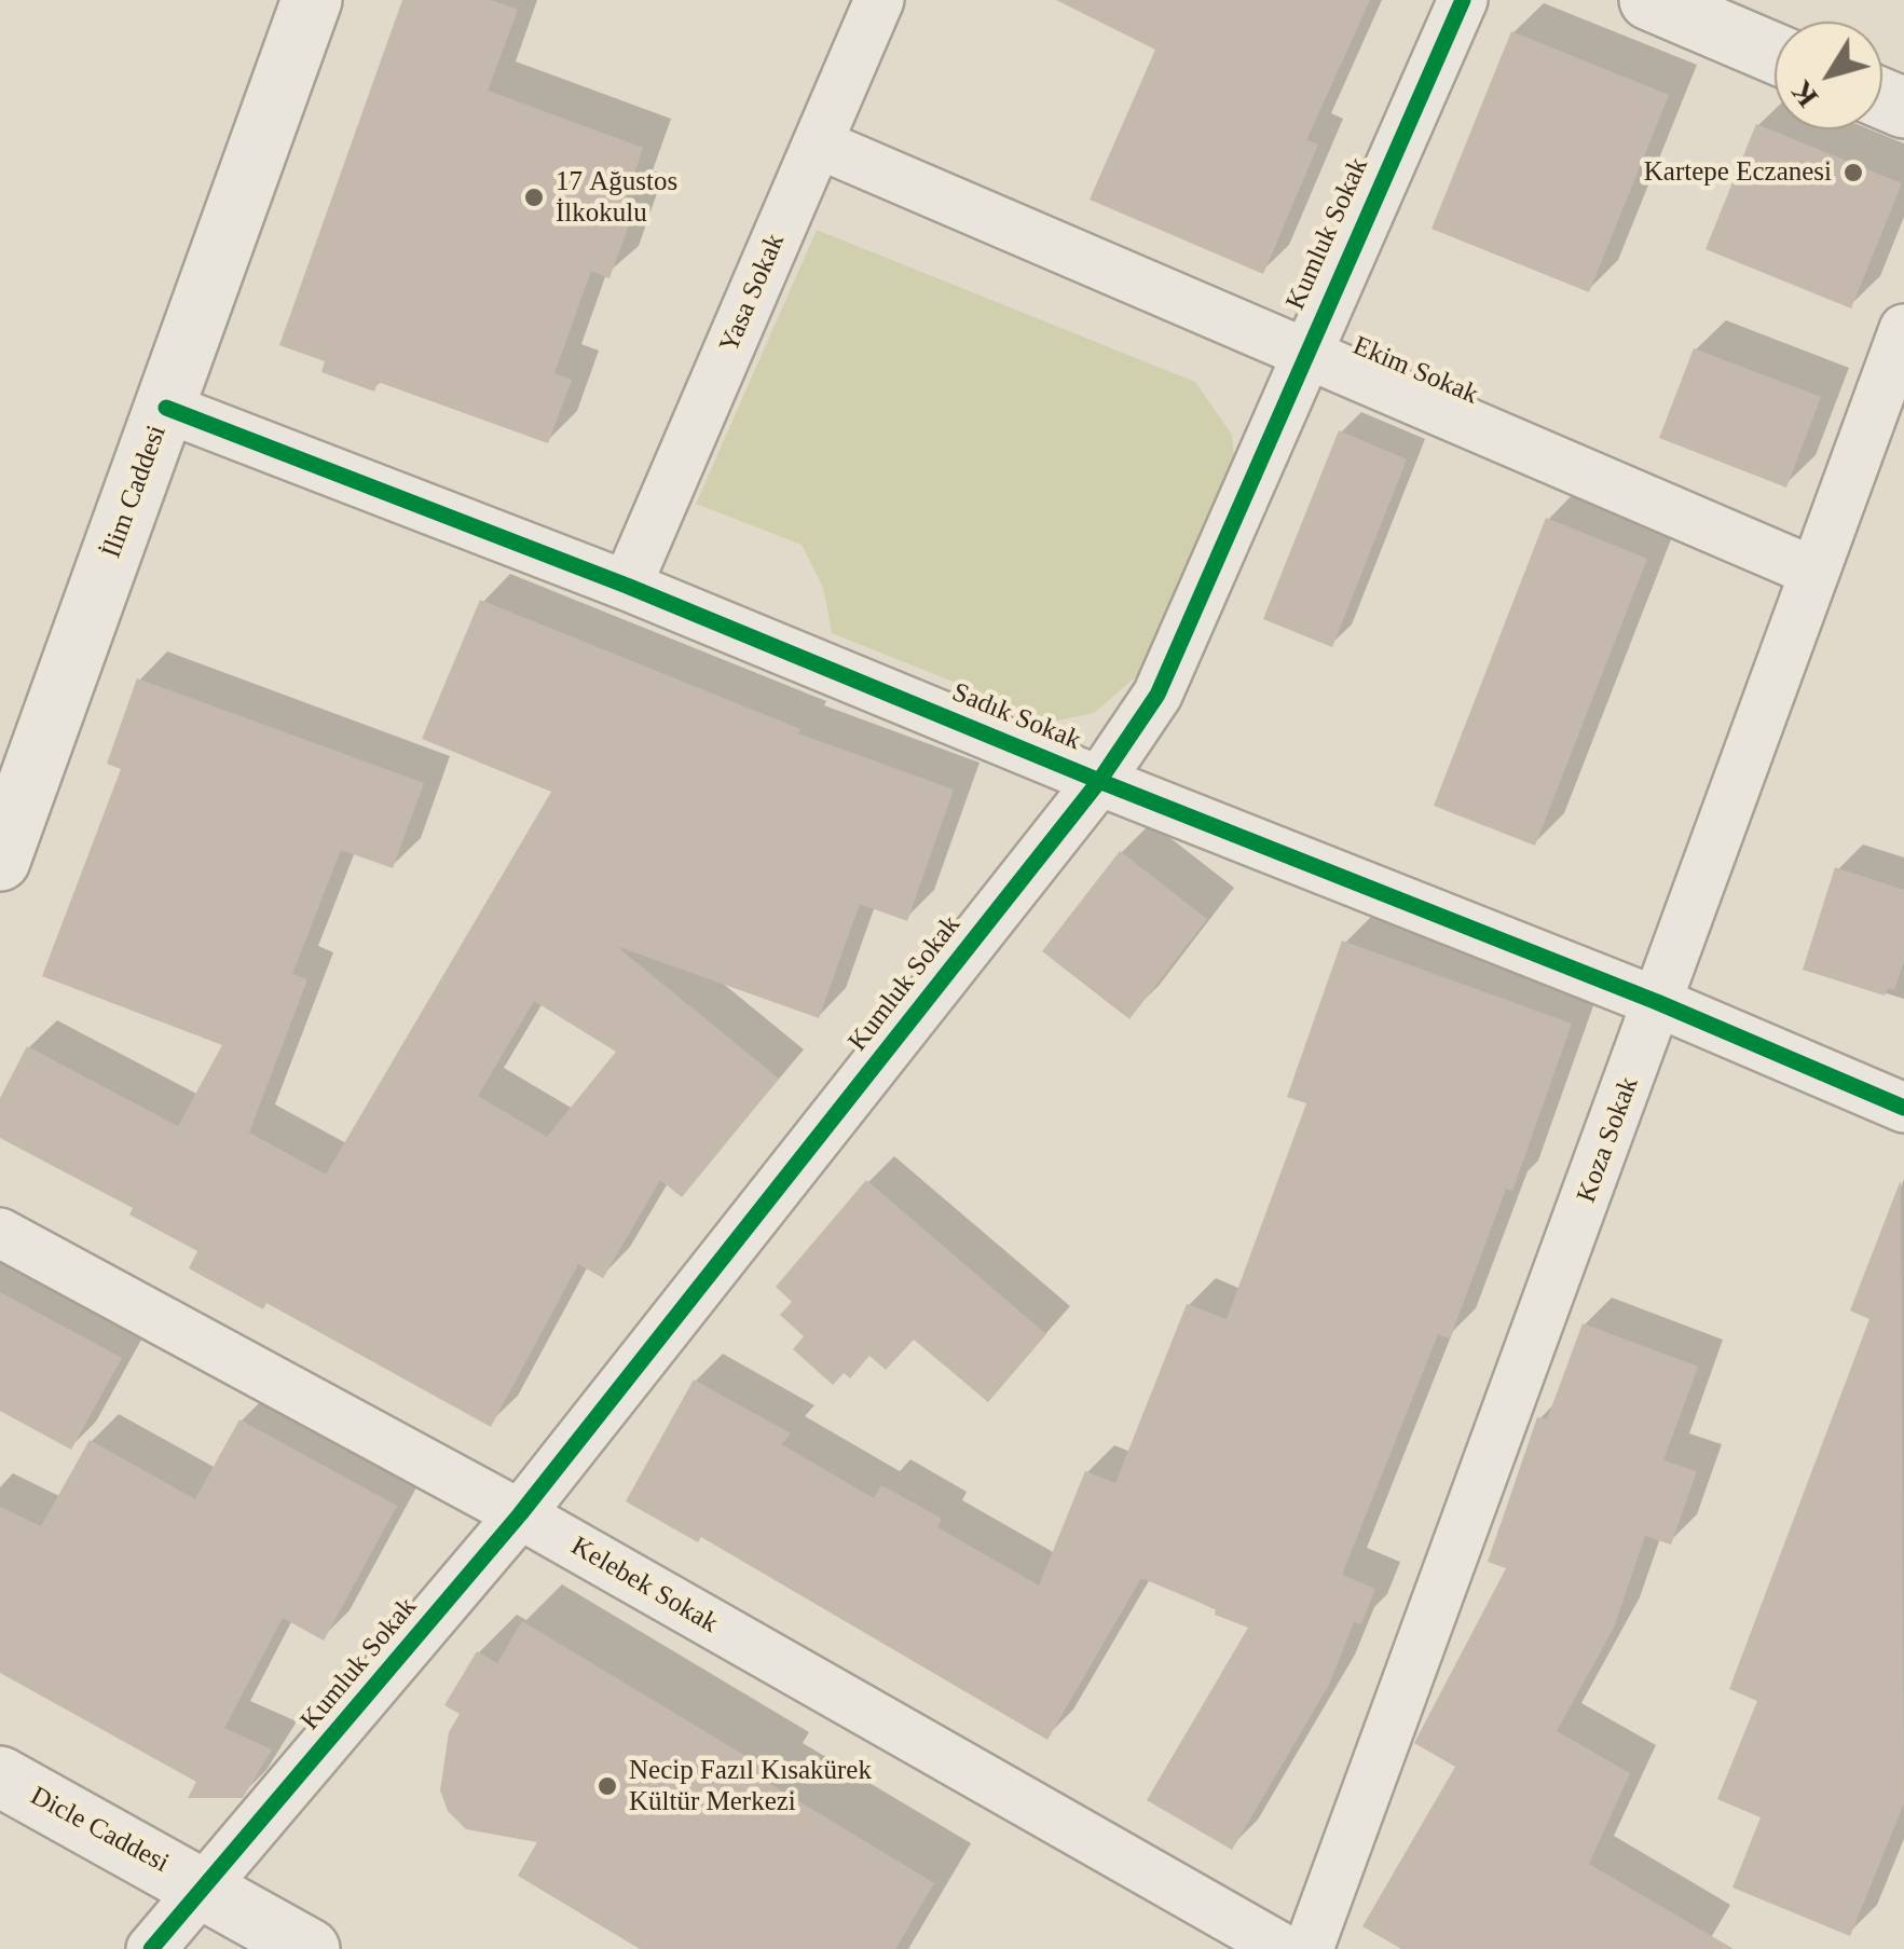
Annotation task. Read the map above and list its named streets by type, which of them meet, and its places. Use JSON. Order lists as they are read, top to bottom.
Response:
{
  "streets": {
    "street": [
      "Kumluk Sokak",
      "Yasa Sokak",
      "Ekim Sokak",
      "İlim Caddesi",
      "Sadık Sokak",
      "Koza Sokak",
      "Kelebek Sokak",
      "Dicle Caddesi"
    ]
  },
  "crossings": [
    ["Kumluk Sokak", "Ekim Sokak"],
    ["Kumluk Sokak", "Sadık Sokak"],
    ["Kumluk Sokak", "Kelebek Sokak"],
    ["Kumluk Sokak", "Dicle Caddesi"],
    ["Yasa Sokak", "Ekim Sokak"],
    ["Yasa Sokak", "Sadık Sokak"],
    ["Ekim Sokak", "Koza Sokak"],
    ["İlim Caddesi", "Sadık Sokak"],
    ["Sadık Sokak", "Koza Sokak"]
  ],
  "places": ["Kartepe Eczanesi", "17 Ağustos İlkokulu", "Necip Fazıl Kısakürek Kültür Merkezi"],
  "north": "bottom left"
}
